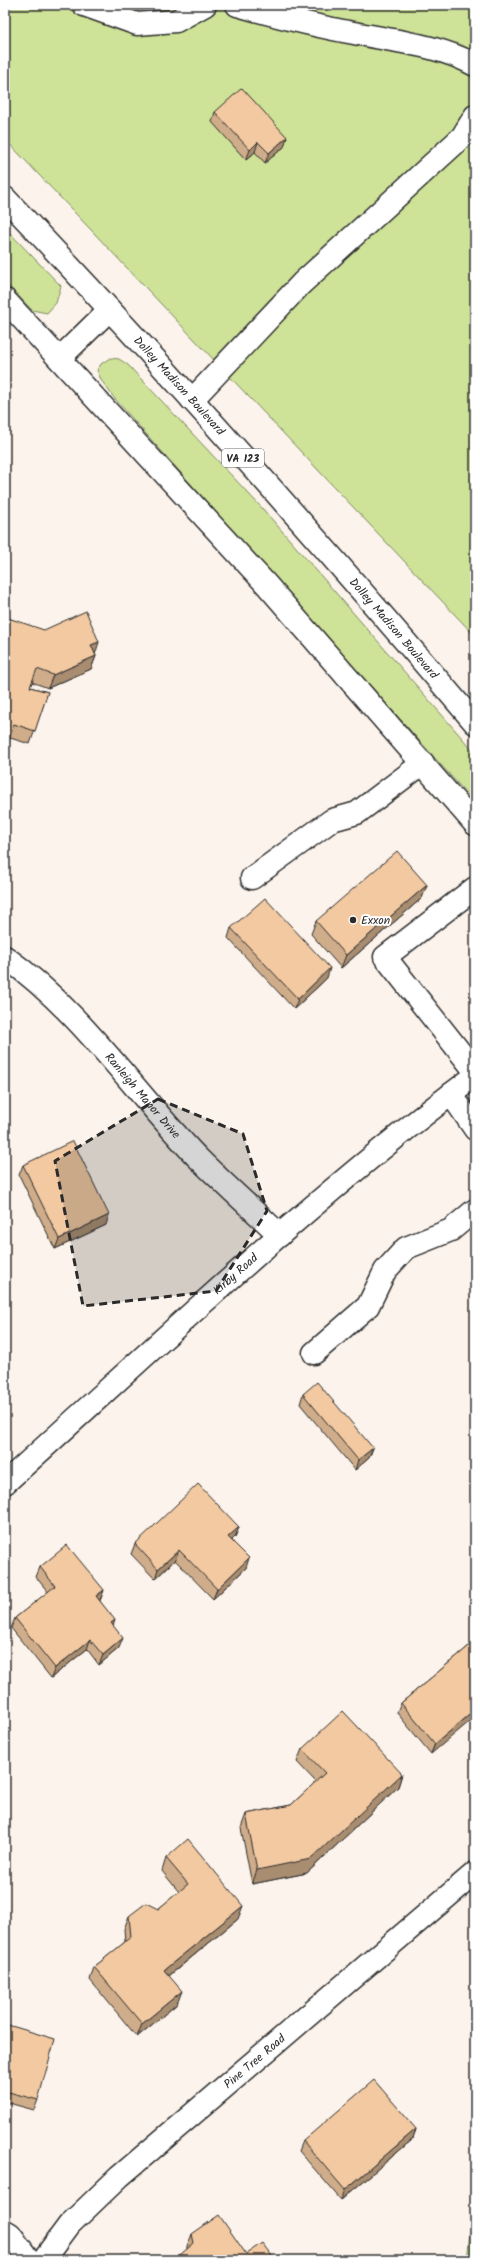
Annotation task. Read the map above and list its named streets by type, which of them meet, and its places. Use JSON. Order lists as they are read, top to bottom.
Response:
{
  "streets": {
    "main road": [
      "Dolley Madison Boulevard",
      "VA 123",
      "Ranleigh Manor Drive",
      "Kirby Road",
      "Pine Tree Road"
    ]
  },
  "crossings": [
    ["Ranleigh Manor Drive", "Kirby Road"]
  ],
  "places": ["Exxon"]
}
